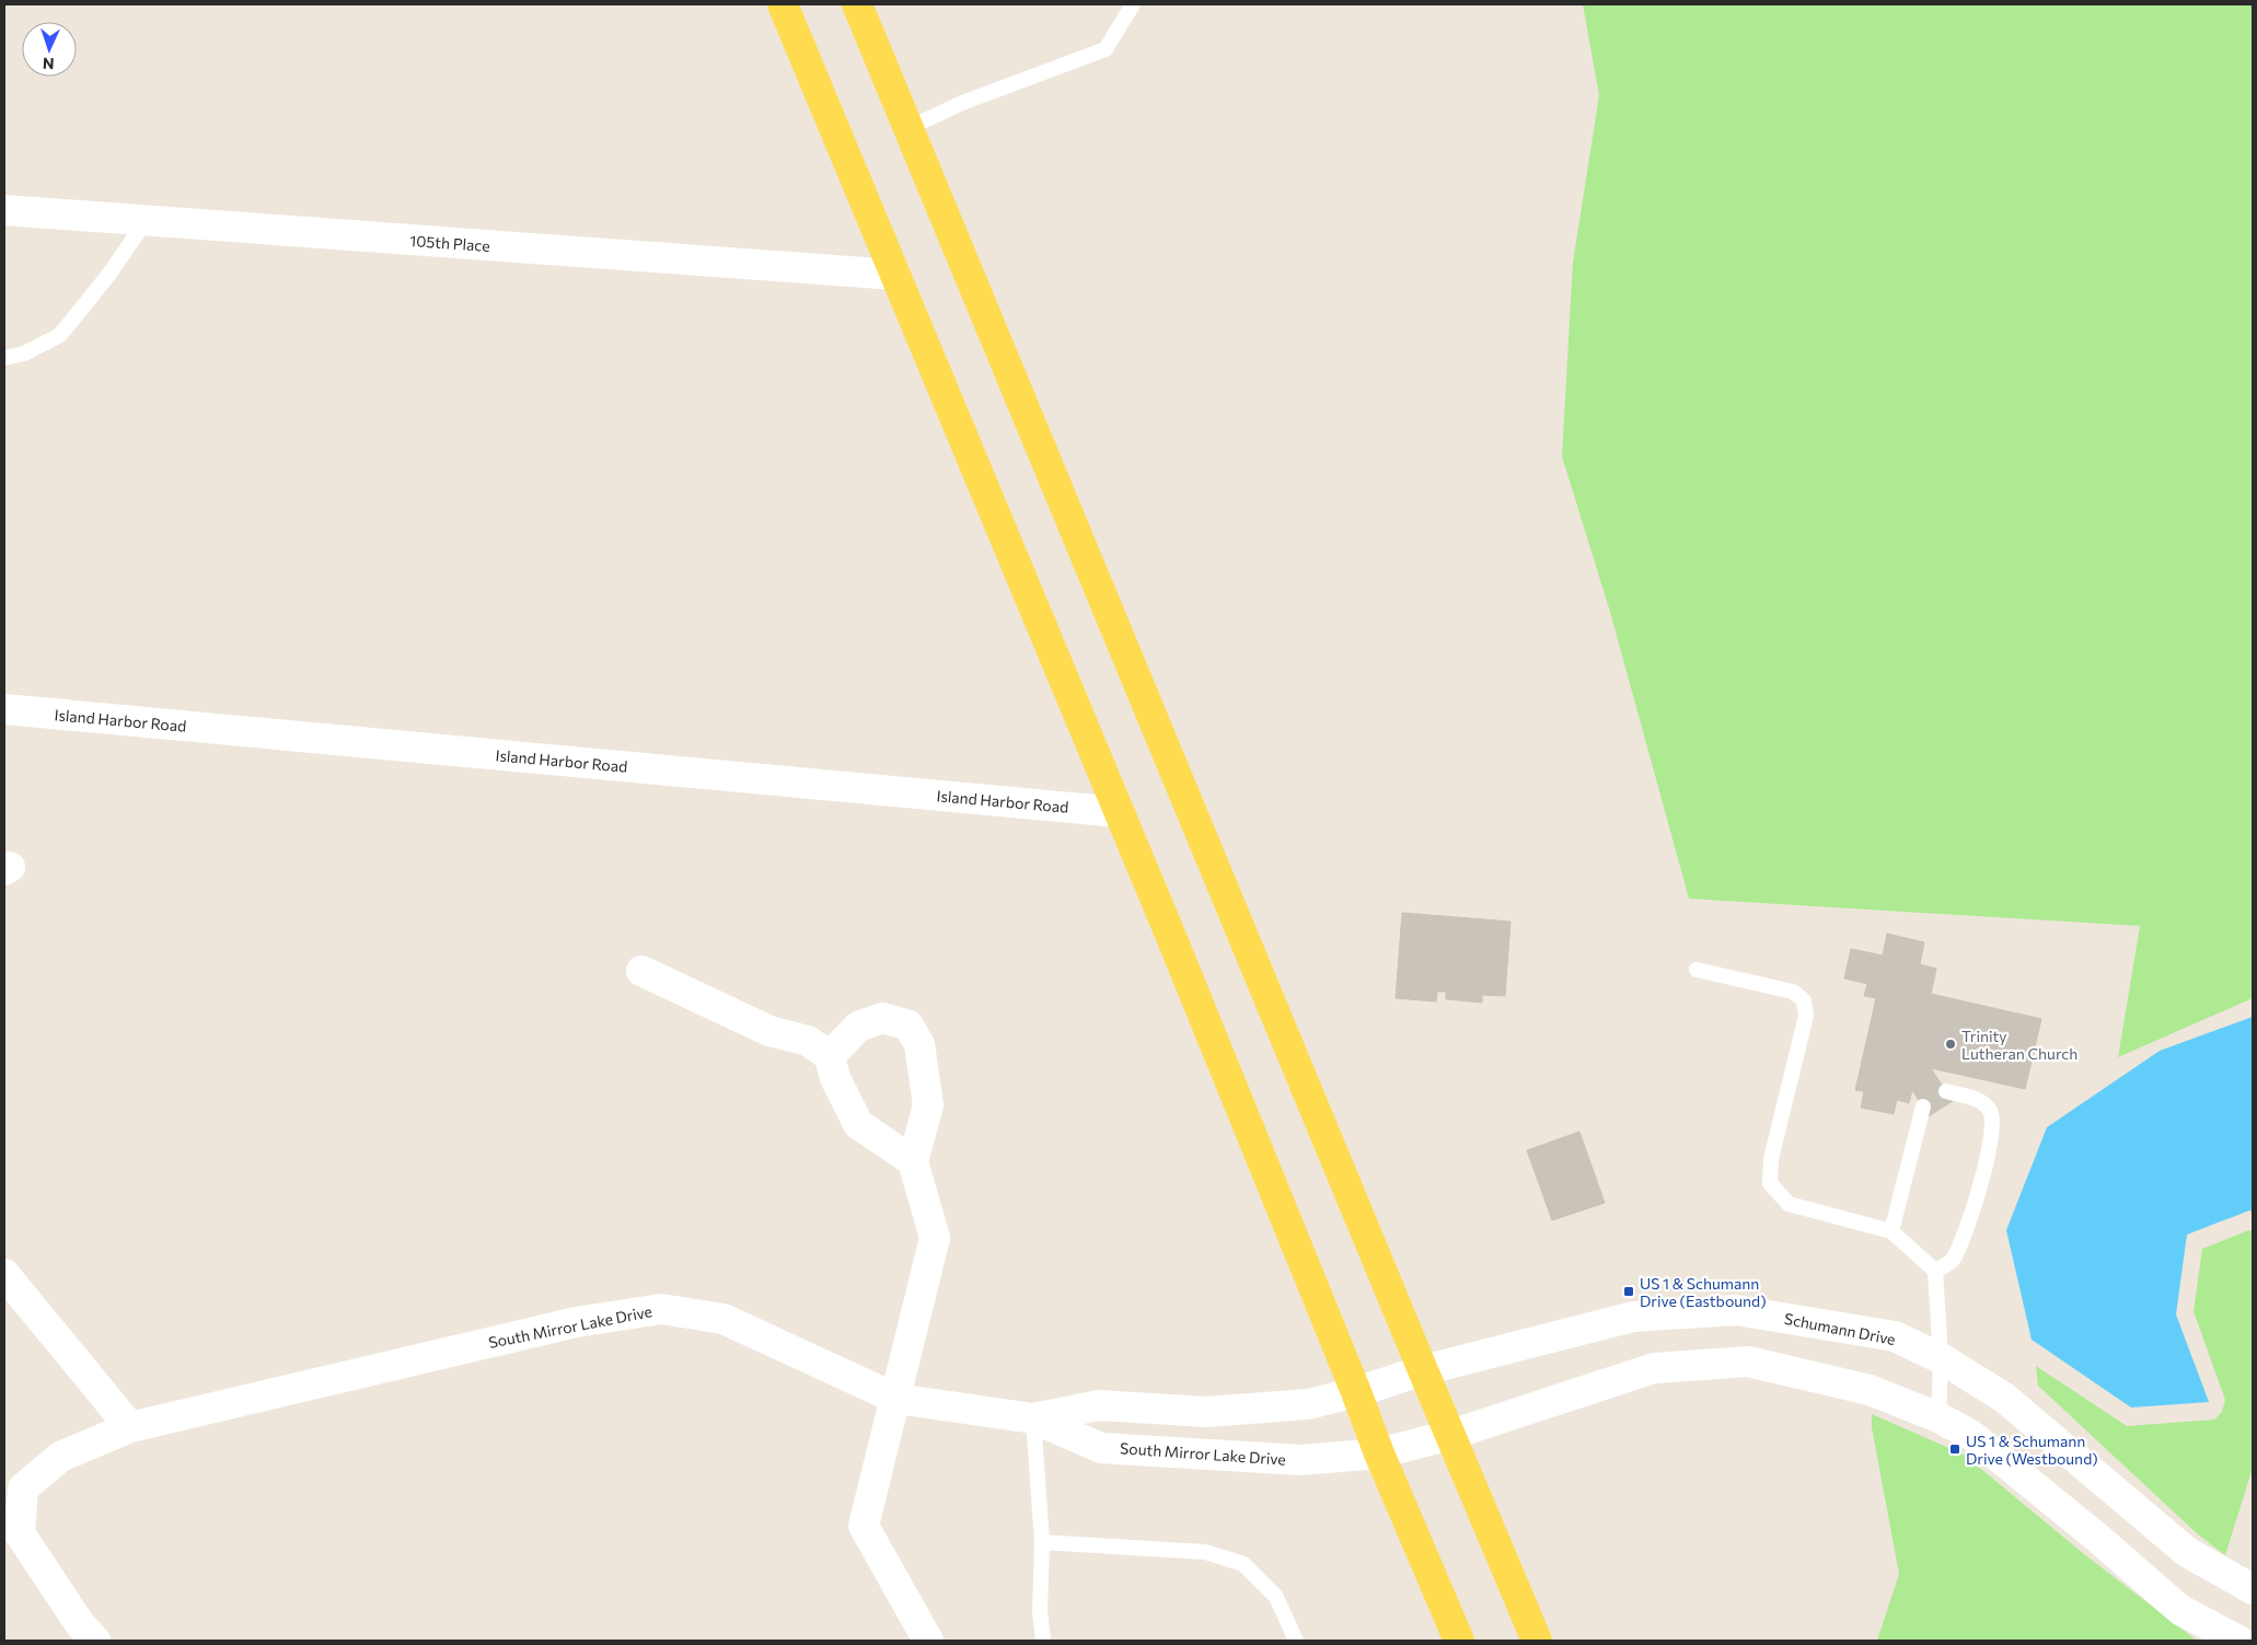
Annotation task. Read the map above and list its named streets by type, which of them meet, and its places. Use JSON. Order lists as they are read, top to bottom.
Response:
{
  "streets": {
    "street": [
      "105th Place",
      "Island Harbor Road",
      "South Mirror Lake Drive",
      "Schumann Drive"
    ]
  },
  "crossings": [
    ["South Mirror Lake Drive", "Schumann Drive"]
  ],
  "places": {
    "other": ["Trinity Lutheran Church"],
    "transit": ["US 1 & Schumann Drive (Eastbound)", "US 1 & Schumann Drive (Westbound)"]
  },
  "north": "bottom"
}
